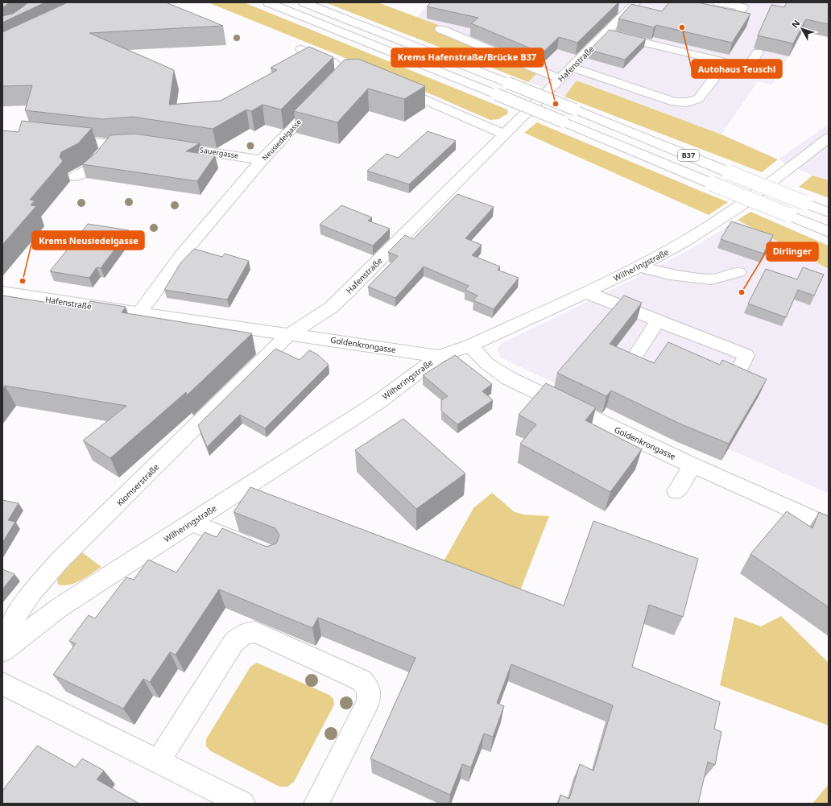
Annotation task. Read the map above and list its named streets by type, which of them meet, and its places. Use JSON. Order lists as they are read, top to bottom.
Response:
{
  "streets": {
    "street": [
      "Hafenstraße",
      "Neusiedelgasse",
      "Sauergasse",
      "B37",
      "Wilheringstraße",
      "Goldenkrongasse",
      "Klomserstraße"
    ]
  },
  "crossings": [
    ["Hafenstraße", "Neusiedelgasse"],
    ["Hafenstraße", "Goldenkrongasse"],
    ["Hafenstraße", "Klomserstraße"],
    ["Neusiedelgasse", "Sauergasse"],
    ["Wilheringstraße", "Goldenkrongasse"],
    ["Goldenkrongasse", "Klomserstraße"]
  ],
  "places": [
    "Autohaus Teuschl",
    "Krems Hafenstraße/Brücke B37",
    "Krems Neusiedelgasse",
    "Dirlinger"
  ],
  "north": "top left"
}
